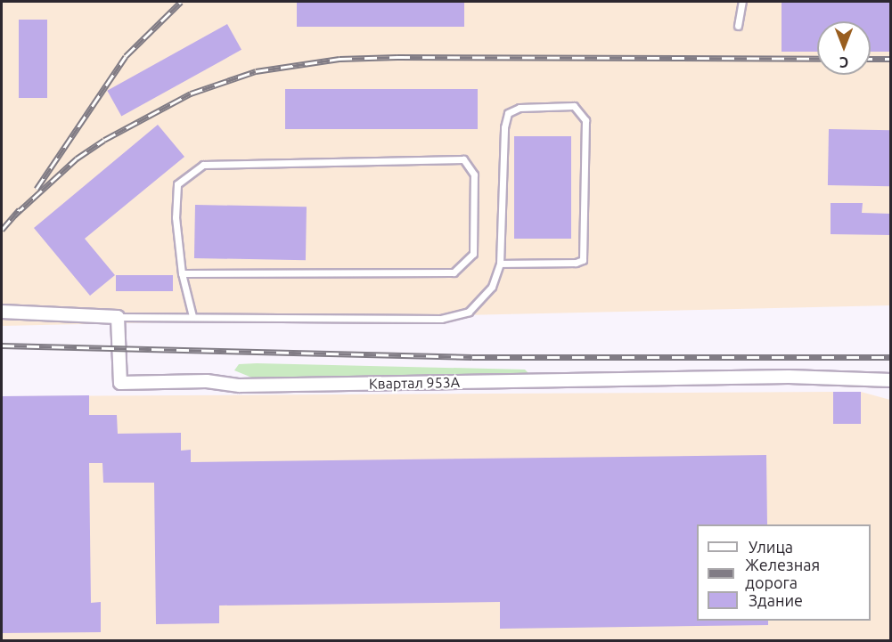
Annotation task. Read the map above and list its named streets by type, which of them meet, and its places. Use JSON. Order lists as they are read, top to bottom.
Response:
{
  "streets": {
    "street": ["Квартал 953А"]
  },
  "legend": ["Улица", "Железная дорога", "Здание"],
  "north": "bottom"
}
